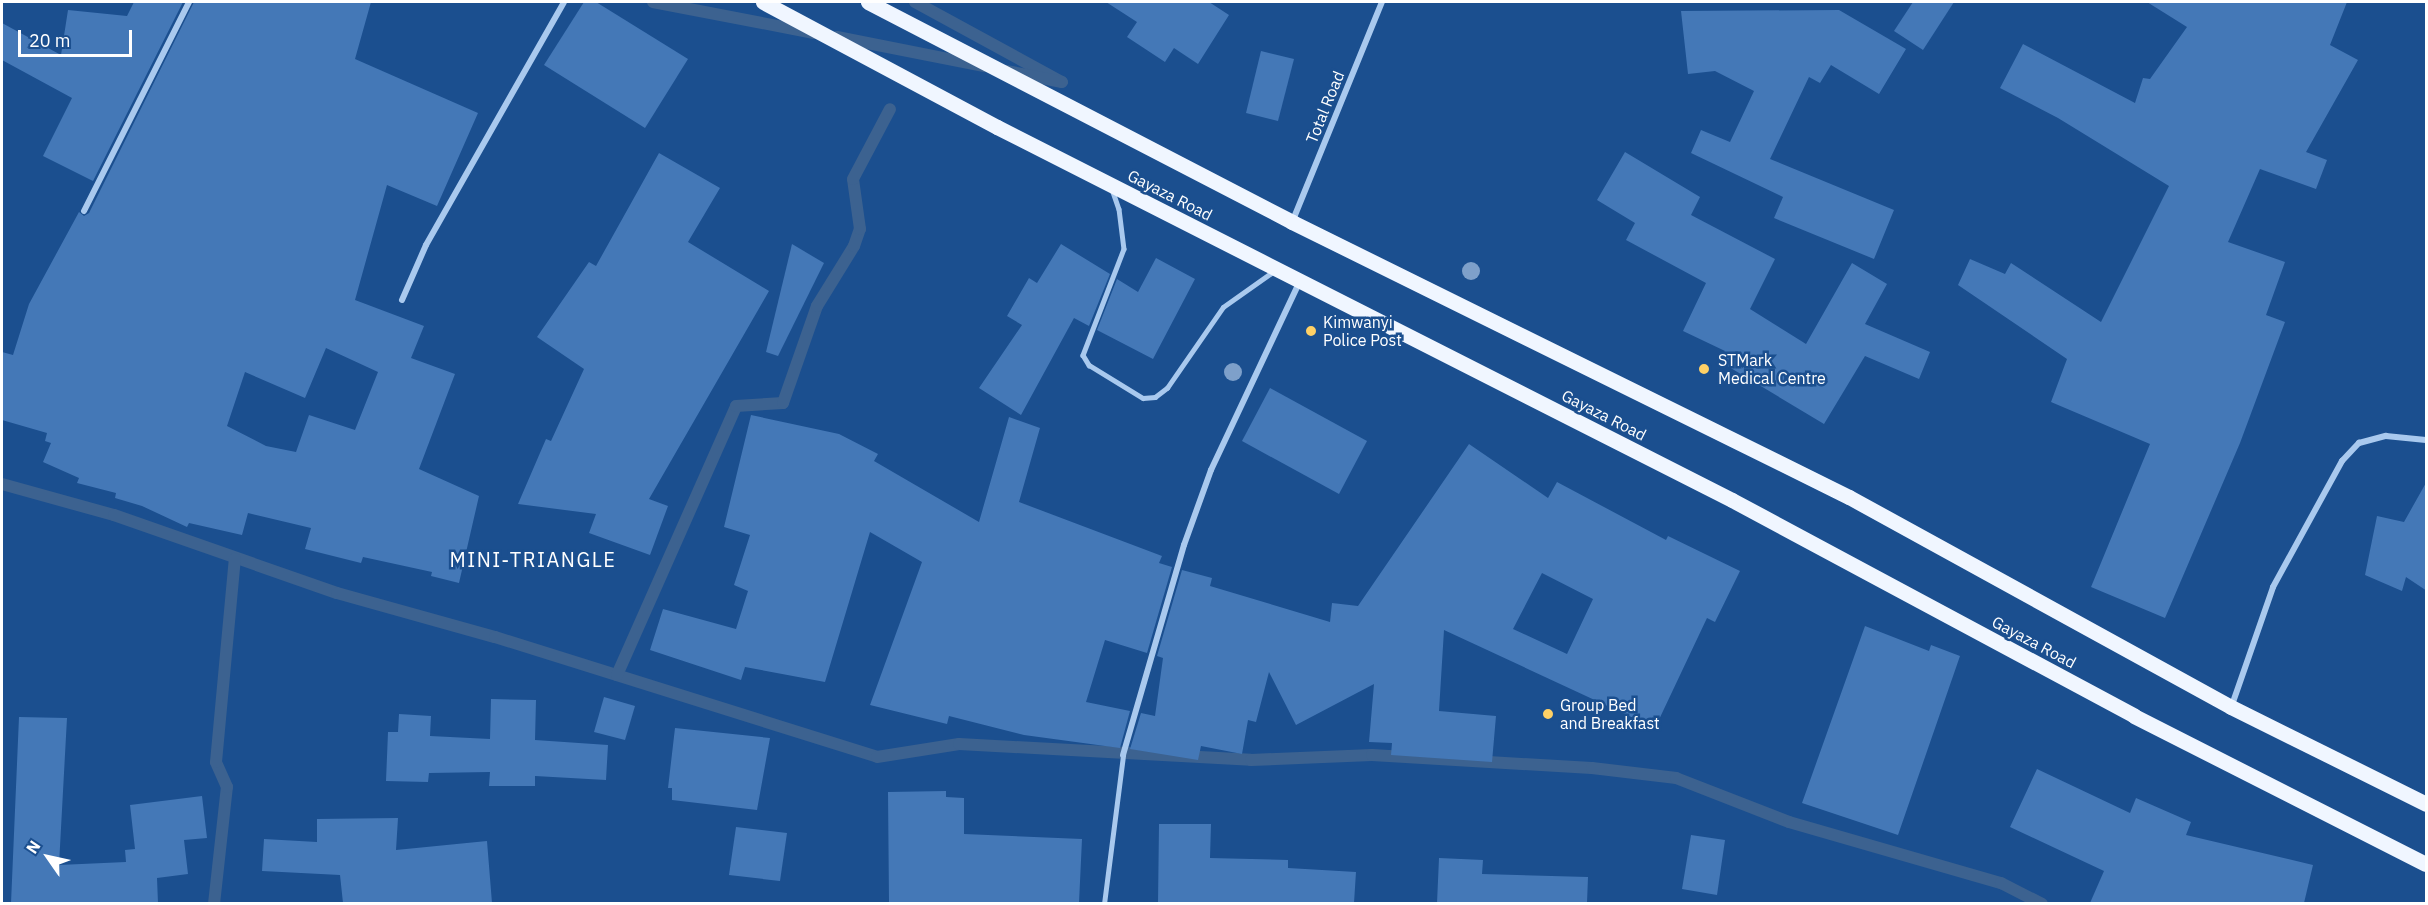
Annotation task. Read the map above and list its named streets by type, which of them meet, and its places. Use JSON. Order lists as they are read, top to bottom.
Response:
{
  "streets": {
    "main road": ["Gayaza Road"],
    "street": ["Total Road"]
  },
  "crossings": [
    ["Total Road", "Gayaza Road"]
  ],
  "districts": ["MINI-TRIANGLE"],
  "places": ["Kimwanyi Police Post", "STMark Medical Centre", "Group Bed and Breakfast"],
  "scale_bar": "20 m",
  "north": "top left"
}
